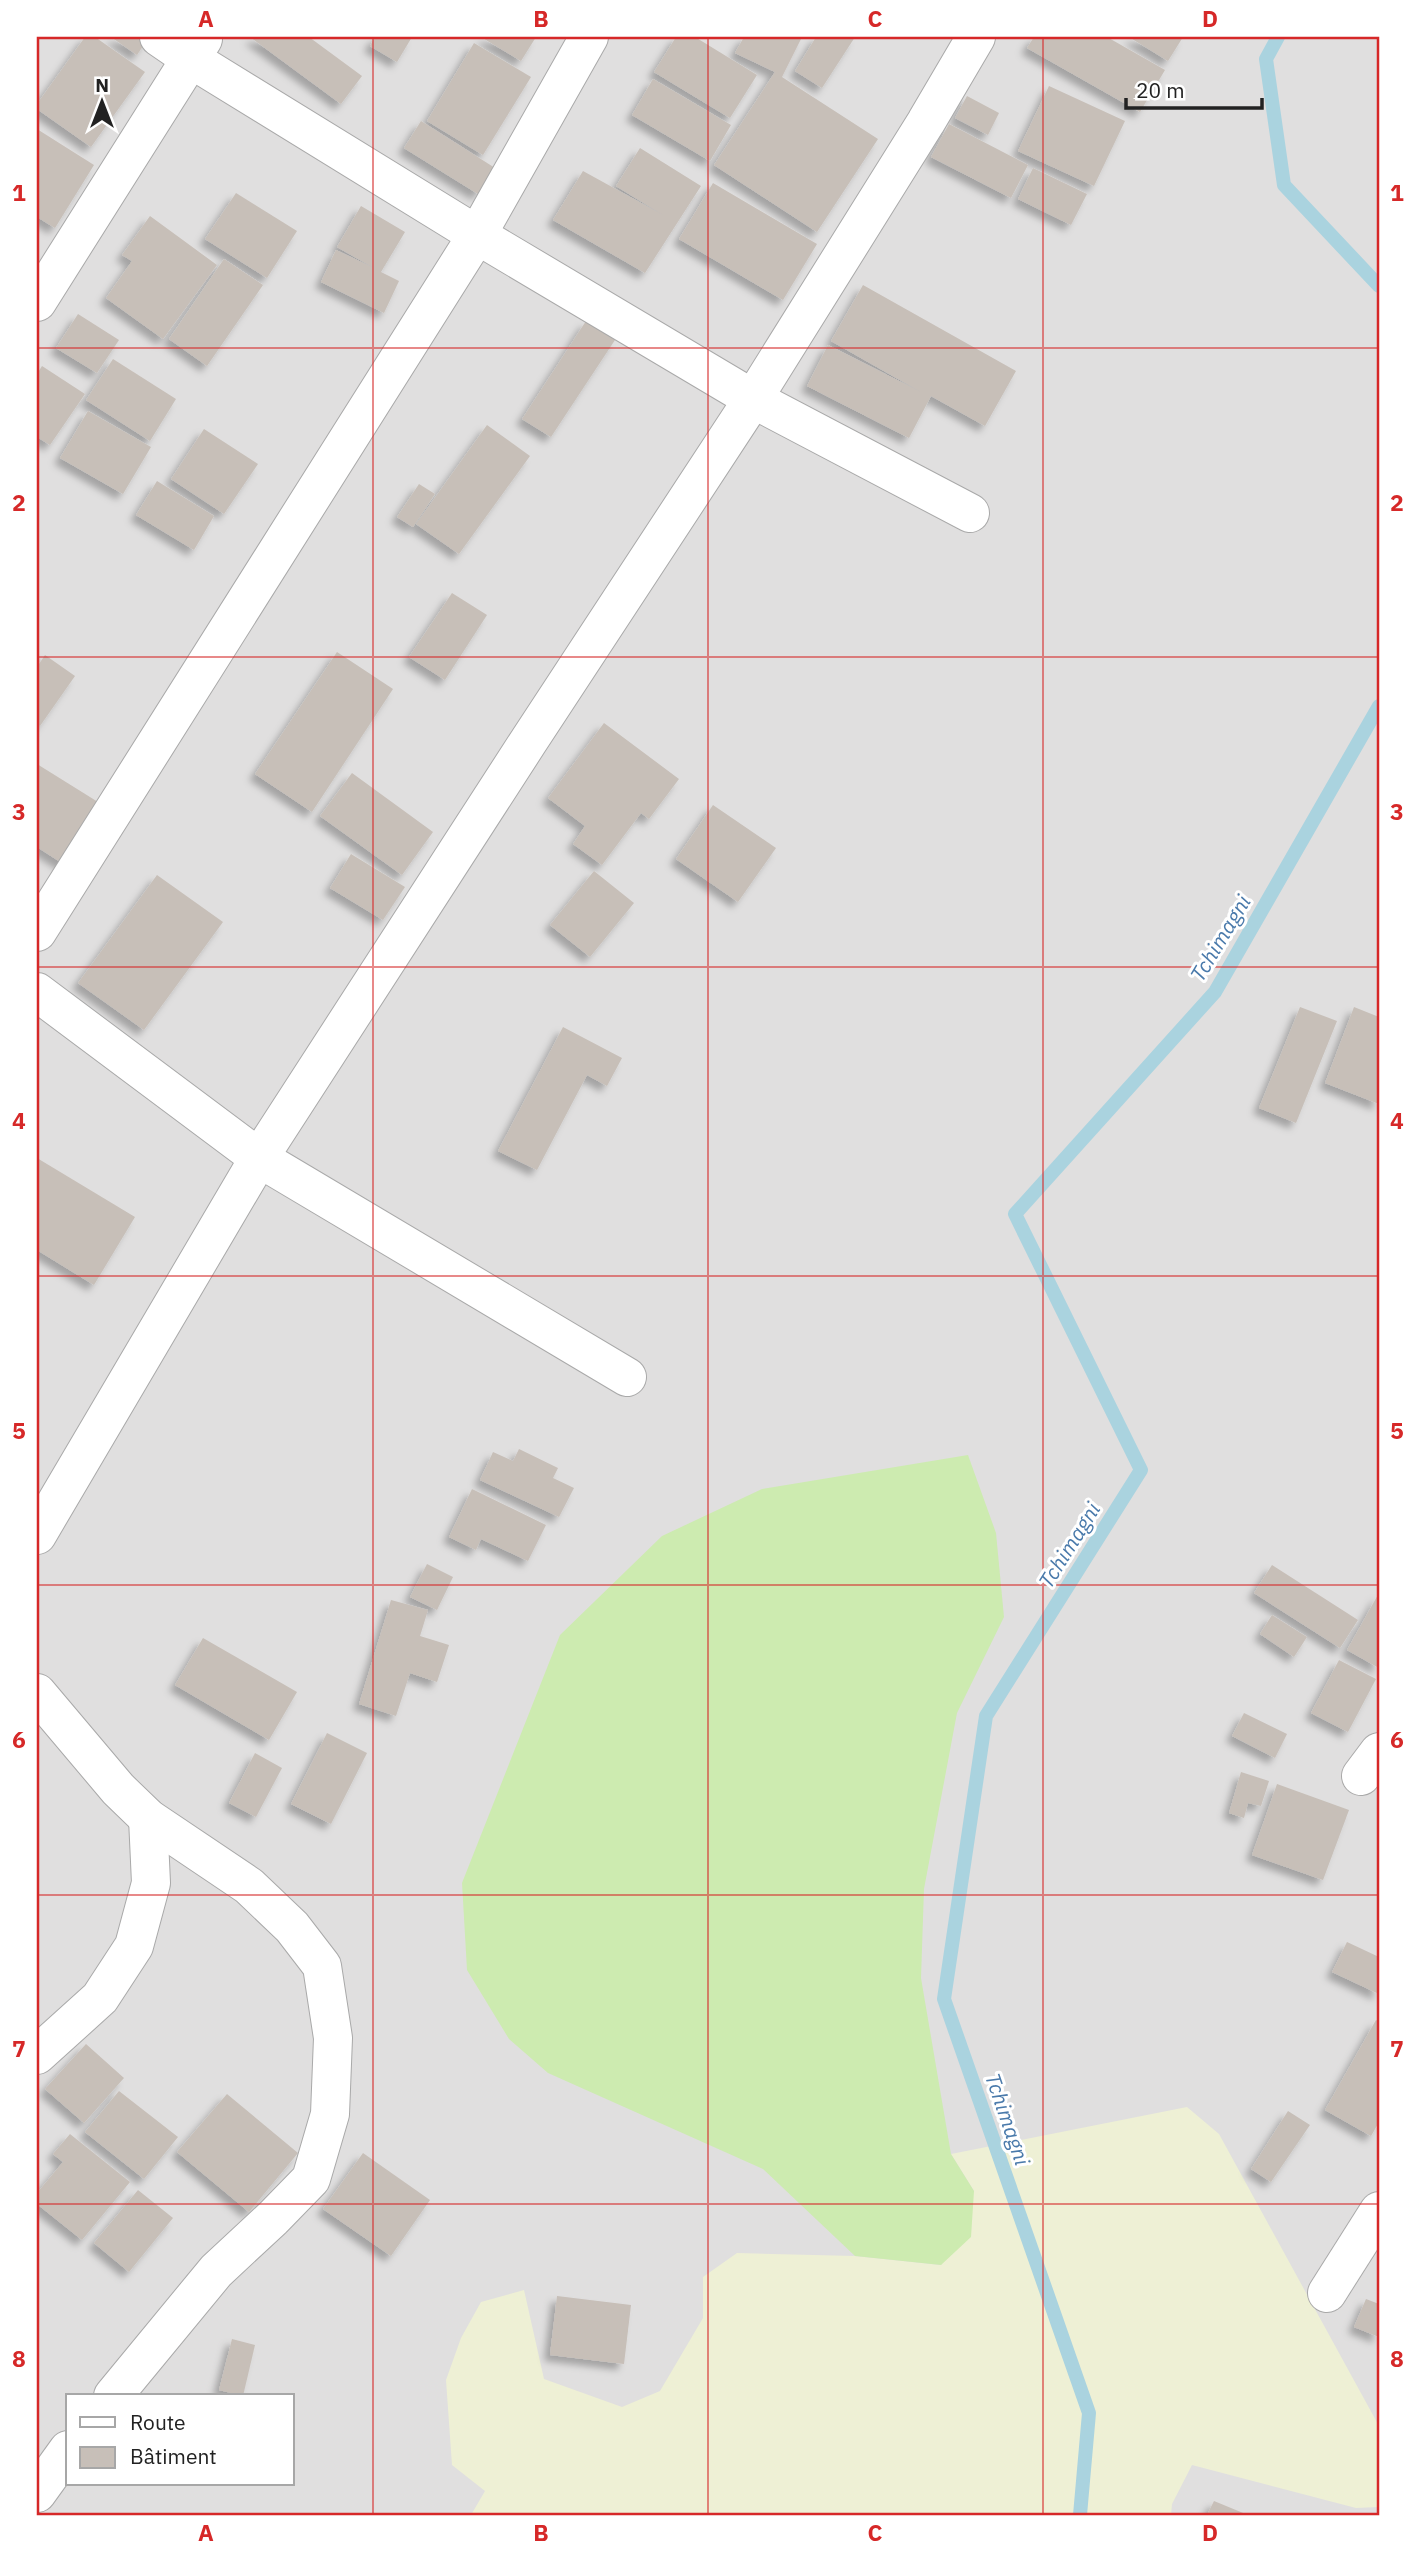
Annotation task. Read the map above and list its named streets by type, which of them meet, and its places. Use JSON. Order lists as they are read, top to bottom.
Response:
{
  "water": ["Tchimagni"],
  "legend": ["Route", "Bâtiment"],
  "scale_bar": "20 m",
  "north": "top",
  "grid": {
    "columns": [
      "A",
      "B",
      "C",
      "D"
    ],
    "rows": [
      "1",
      "2",
      "3",
      "4",
      "5",
      "6",
      "7",
      "8"
    ]
  }
}
